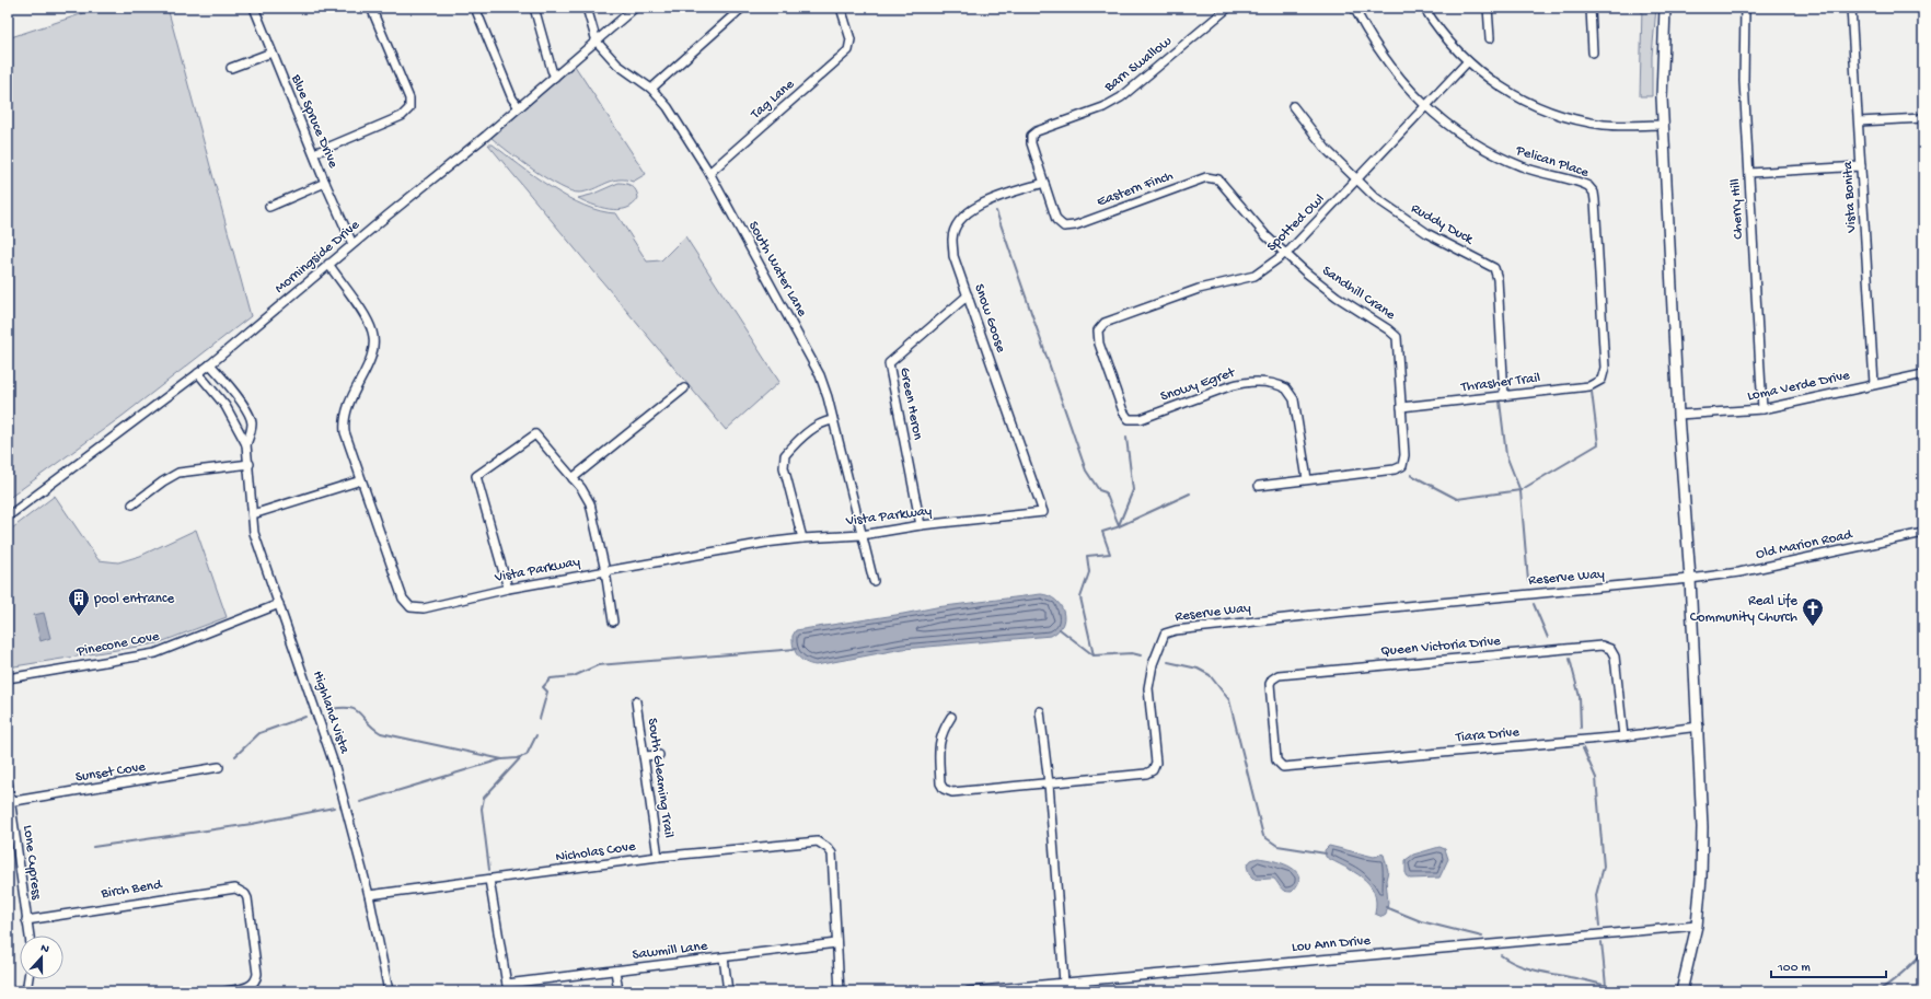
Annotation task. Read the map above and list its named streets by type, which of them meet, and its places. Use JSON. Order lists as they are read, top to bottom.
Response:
{
  "streets": {
    "street": [
      "Barn Swallow",
      "Tag Lane",
      "Blue Spruce Drive",
      "Pelican Place",
      "Eastern Finch",
      "Vista Bonita",
      "Cherry Hill",
      "Spotted Owl",
      "Ruddy Duck",
      "Morningside Drive",
      "South Water Lane",
      "Sandhill Crane",
      "Snow Goose",
      "Thrasher Trail",
      "Snowy Egret",
      "Loma Verde Drive",
      "Green Heron",
      "Vista Parkway",
      "Old Marion Road",
      "Reserve Way",
      "Pinecone Cove",
      "Queen Victoria Drive",
      "Highland Vista",
      "Tiara Drive",
      "Sunset Cove",
      "South Gleaming Trail",
      "Nicholas Cove",
      "Lone Cypress",
      "Birch Bend",
      "Lou Ann Drive",
      "Sawmill Lane"
    ]
  },
  "crossings": [
    ["Barn Swallow", "Eastern Finch"],
    ["Barn Swallow", "Snow Goose"],
    ["Tag Lane", "South Water Lane"],
    ["Blue Spruce Drive", "Morningside Drive"],
    ["Pelican Place", "Spotted Owl"],
    ["Pelican Place", "Thrasher Trail"],
    ["Eastern Finch", "Sandhill Crane"],
    ["Eastern Finch", "Snow Goose"],
    ["Vista Bonita", "Loma Verde Drive"],
    ["Cherry Hill", "Loma Verde Drive"],
    ["Spotted Owl", "Ruddy Duck"],
    ["Spotted Owl", "Sandhill Crane"],
    ["Spotted Owl", "Snowy Egret"],
    ["Ruddy Duck", "Thrasher Trail"],
    ["Morningside Drive", "South Water Lane"],
    ["Morningside Drive", "Vista Parkway"],
    ["Morningside Drive", "Highland Vista"],
    ["South Water Lane", "Vista Parkway"],
    ["Sandhill Crane", "Thrasher Trail"],
    ["Sandhill Crane", "Snowy Egret"],
    ["Snow Goose", "Green Heron"],
    ["Snow Goose", "Vista Parkway"],
    ["Green Heron", "Vista Parkway"],
    ["Old Marion Road", "Reserve Way"],
    ["Pinecone Cove", "Highland Vista"],
    ["Queen Victoria Drive", "Tiara Drive"],
    ["Highland Vista", "Nicholas Cove"],
    ["Sunset Cove", "Lone Cypress"],
    ["South Gleaming Trail", "Nicholas Cove"],
    ["Nicholas Cove", "Sawmill Lane"],
    ["Lone Cypress", "Birch Bend"]
  ],
  "places": {
    "building": ["pool entrance"],
    "church": ["Real Life Community Church"]
  },
  "scale_bar": "100 m",
  "north": "top"
}
